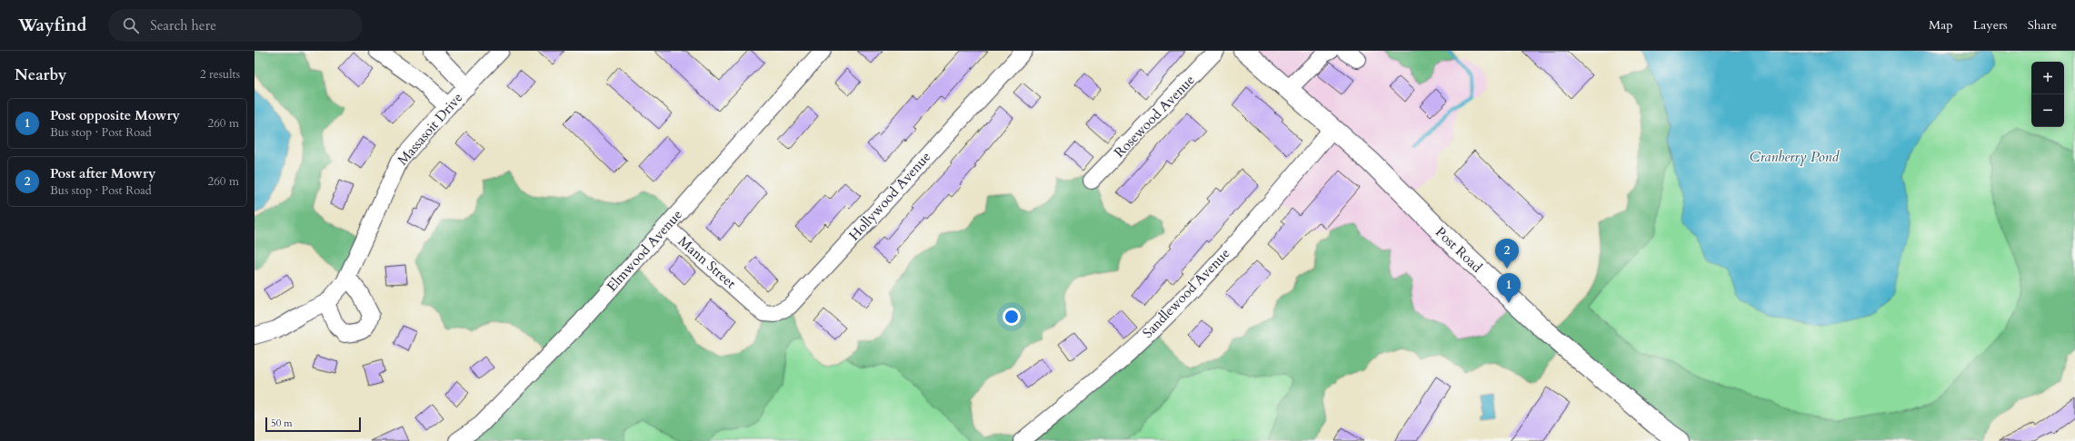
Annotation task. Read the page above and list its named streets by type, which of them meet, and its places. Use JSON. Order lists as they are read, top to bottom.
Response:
{
  "streets": {
    "main road": ["Post Road"],
    "street": [
      "Rosewood Avenue",
      "Massasoit Drive",
      "Hollywood Avenue",
      "Elmwood Avenue",
      "Mann Street",
      "Sandlewood Avenue"
    ]
  },
  "crossings": [
    ["Hollywood Avenue", "Mann Street"],
    ["Post Road", "Sandlewood Avenue"],
    ["Elmwood Avenue", "Mann Street"]
  ],
  "water": ["Cranberry Pond"],
  "scale_bar": "50 m",
  "page": {
    "header": "Wayfind",
    "search": "Search here",
    "nav": ["Map", "Layers", "Share"],
    "heading": ["Nearby", "2 results"],
    "map_buttons": ["+", "−"],
    "list": [
      {
        "mark": "1",
        "name": "Post opposite Mowry",
        "note": "Bus stop · Post Road",
        "value": "260 m"
      },
      {
        "mark": "2",
        "name": "Post after Mowry",
        "note": "Bus stop · Post Road",
        "value": "260 m"
      }
    ],
    "pins": ["2", "1"],
    "scale": "50 m"
  }
}
